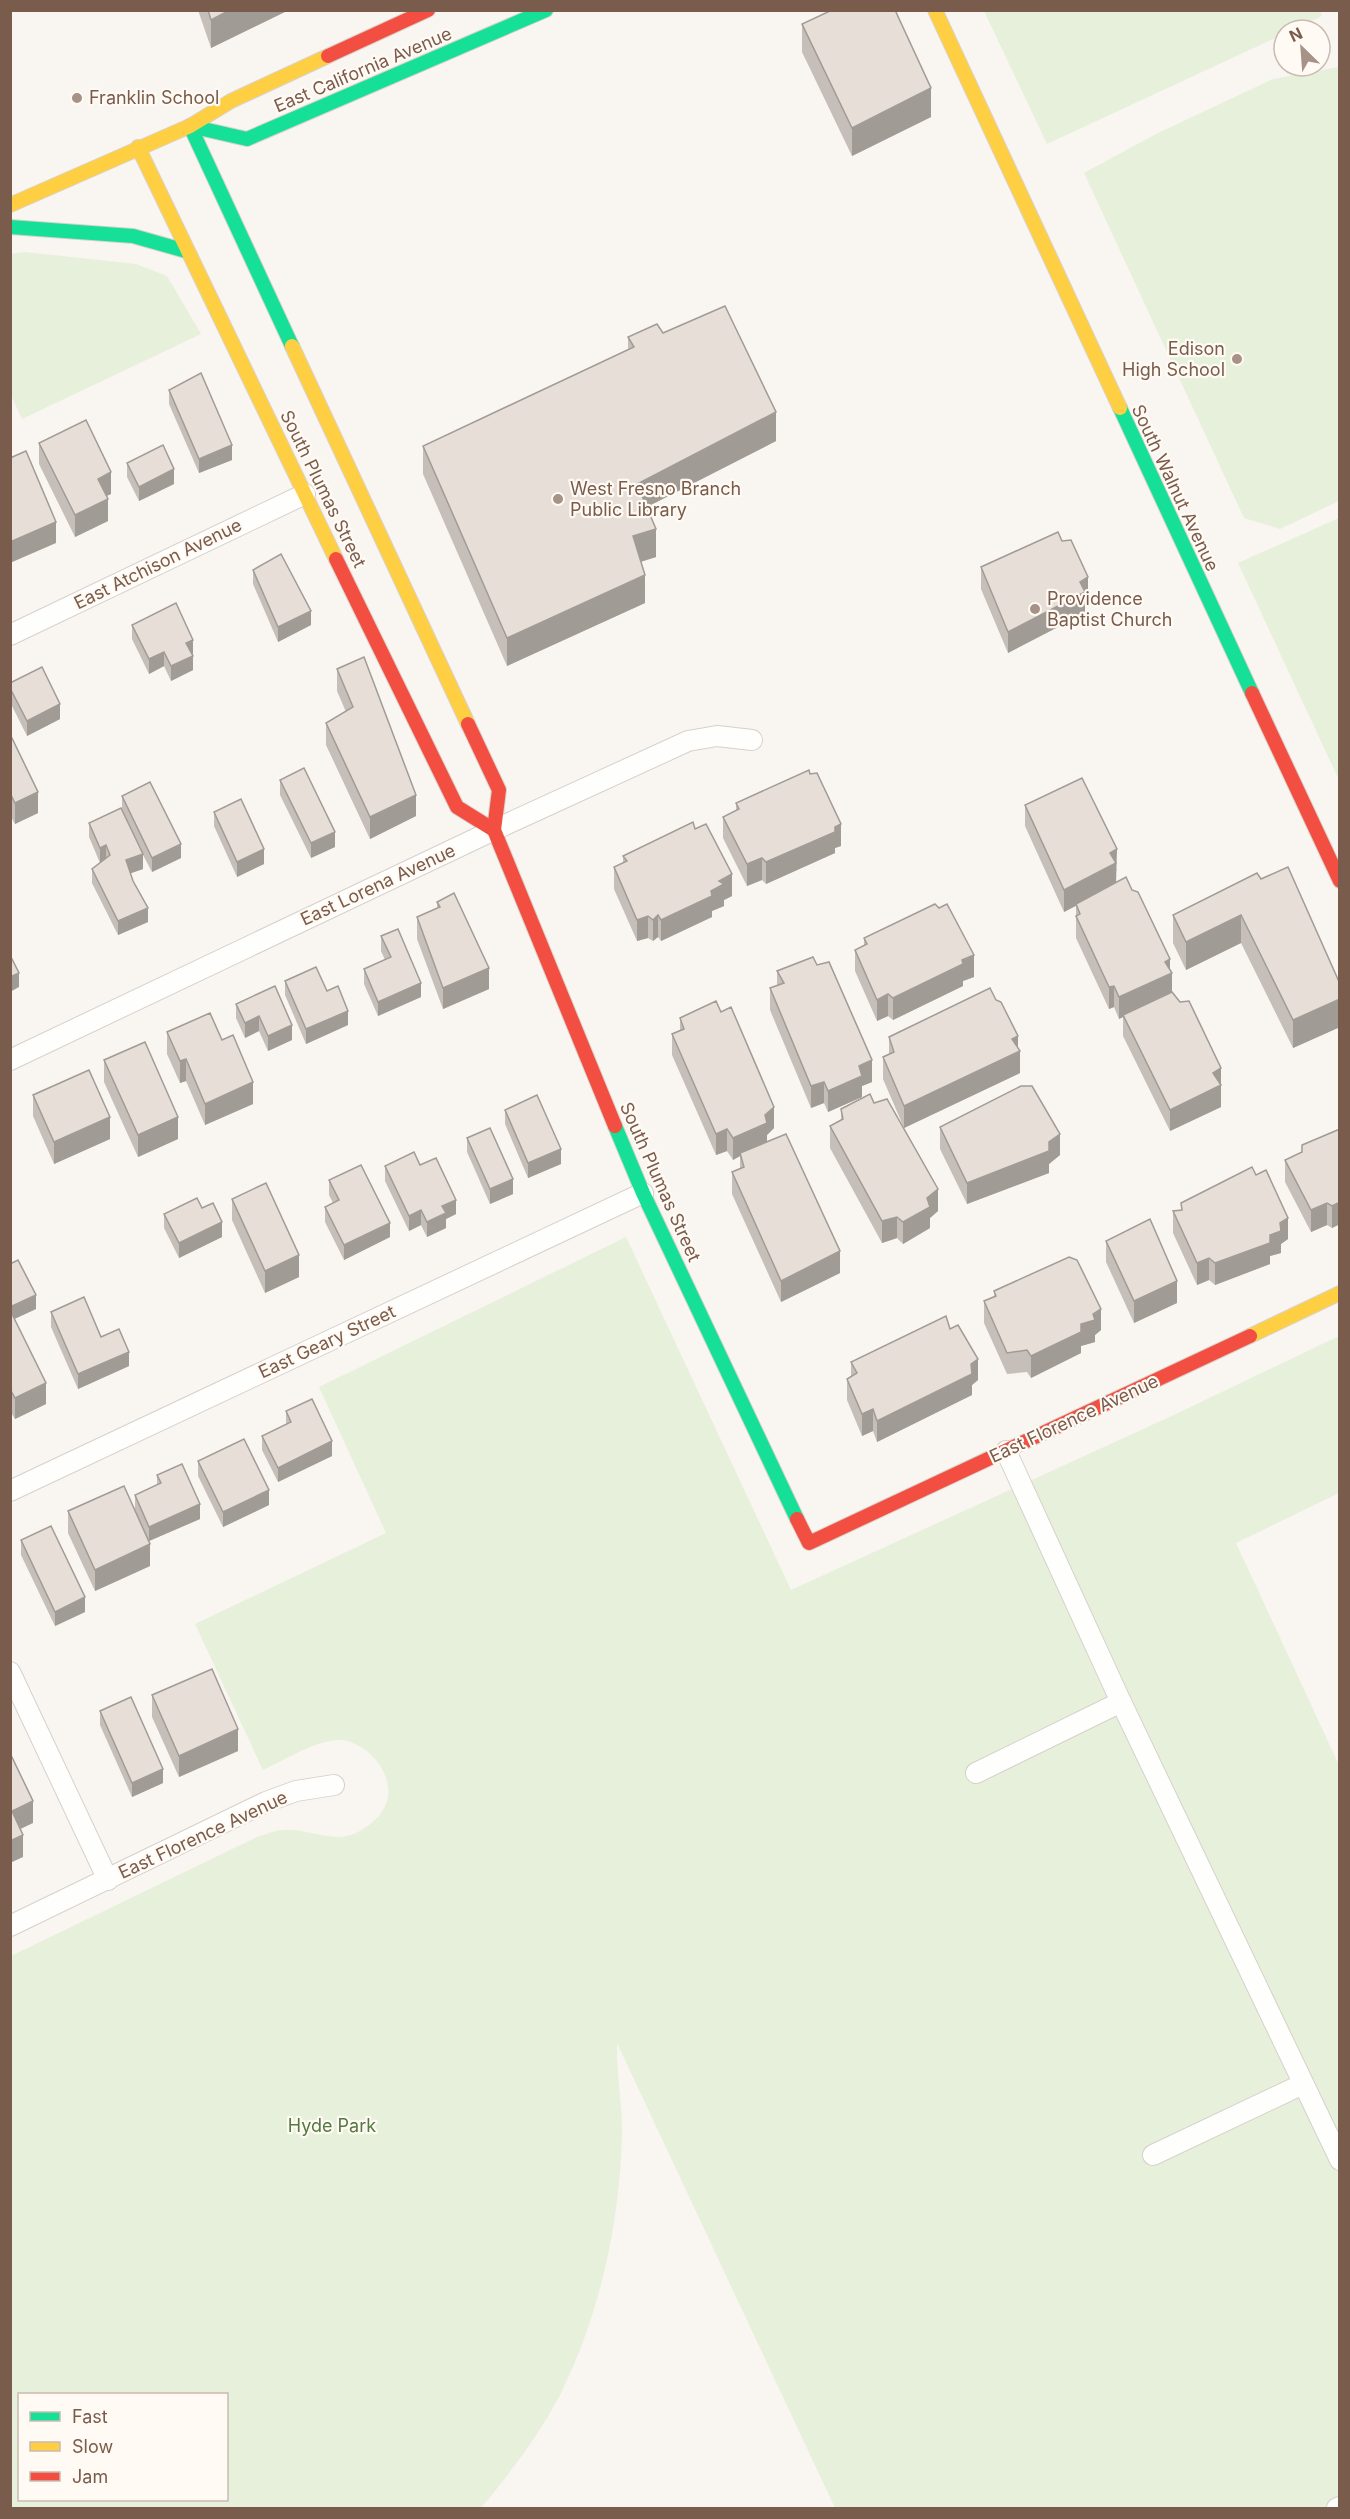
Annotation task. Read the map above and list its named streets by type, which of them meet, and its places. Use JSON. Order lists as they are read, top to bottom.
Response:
{
  "streets": {
    "street": [
      "East California Avenue",
      "South Walnut Avenue",
      "South Plumas Street",
      "East Atchison Avenue",
      "East Lorena Avenue",
      "East Geary Street",
      "East Florence Avenue"
    ]
  },
  "crossings": [
    ["East California Avenue", "South Plumas Street"],
    ["South Plumas Street", "East Atchison Avenue"],
    ["South Plumas Street", "East Lorena Avenue"],
    ["South Plumas Street", "East Geary Street"],
    ["South Plumas Street", "East Florence Avenue"]
  ],
  "parks": ["Hyde Park"],
  "places": [
    "Franklin School",
    "Edison High School",
    "West Fresno Branch Public Library",
    "Providence Baptist Church"
  ],
  "legend": ["Fast", "Slow", "Jam"],
  "north": "top left"
}
